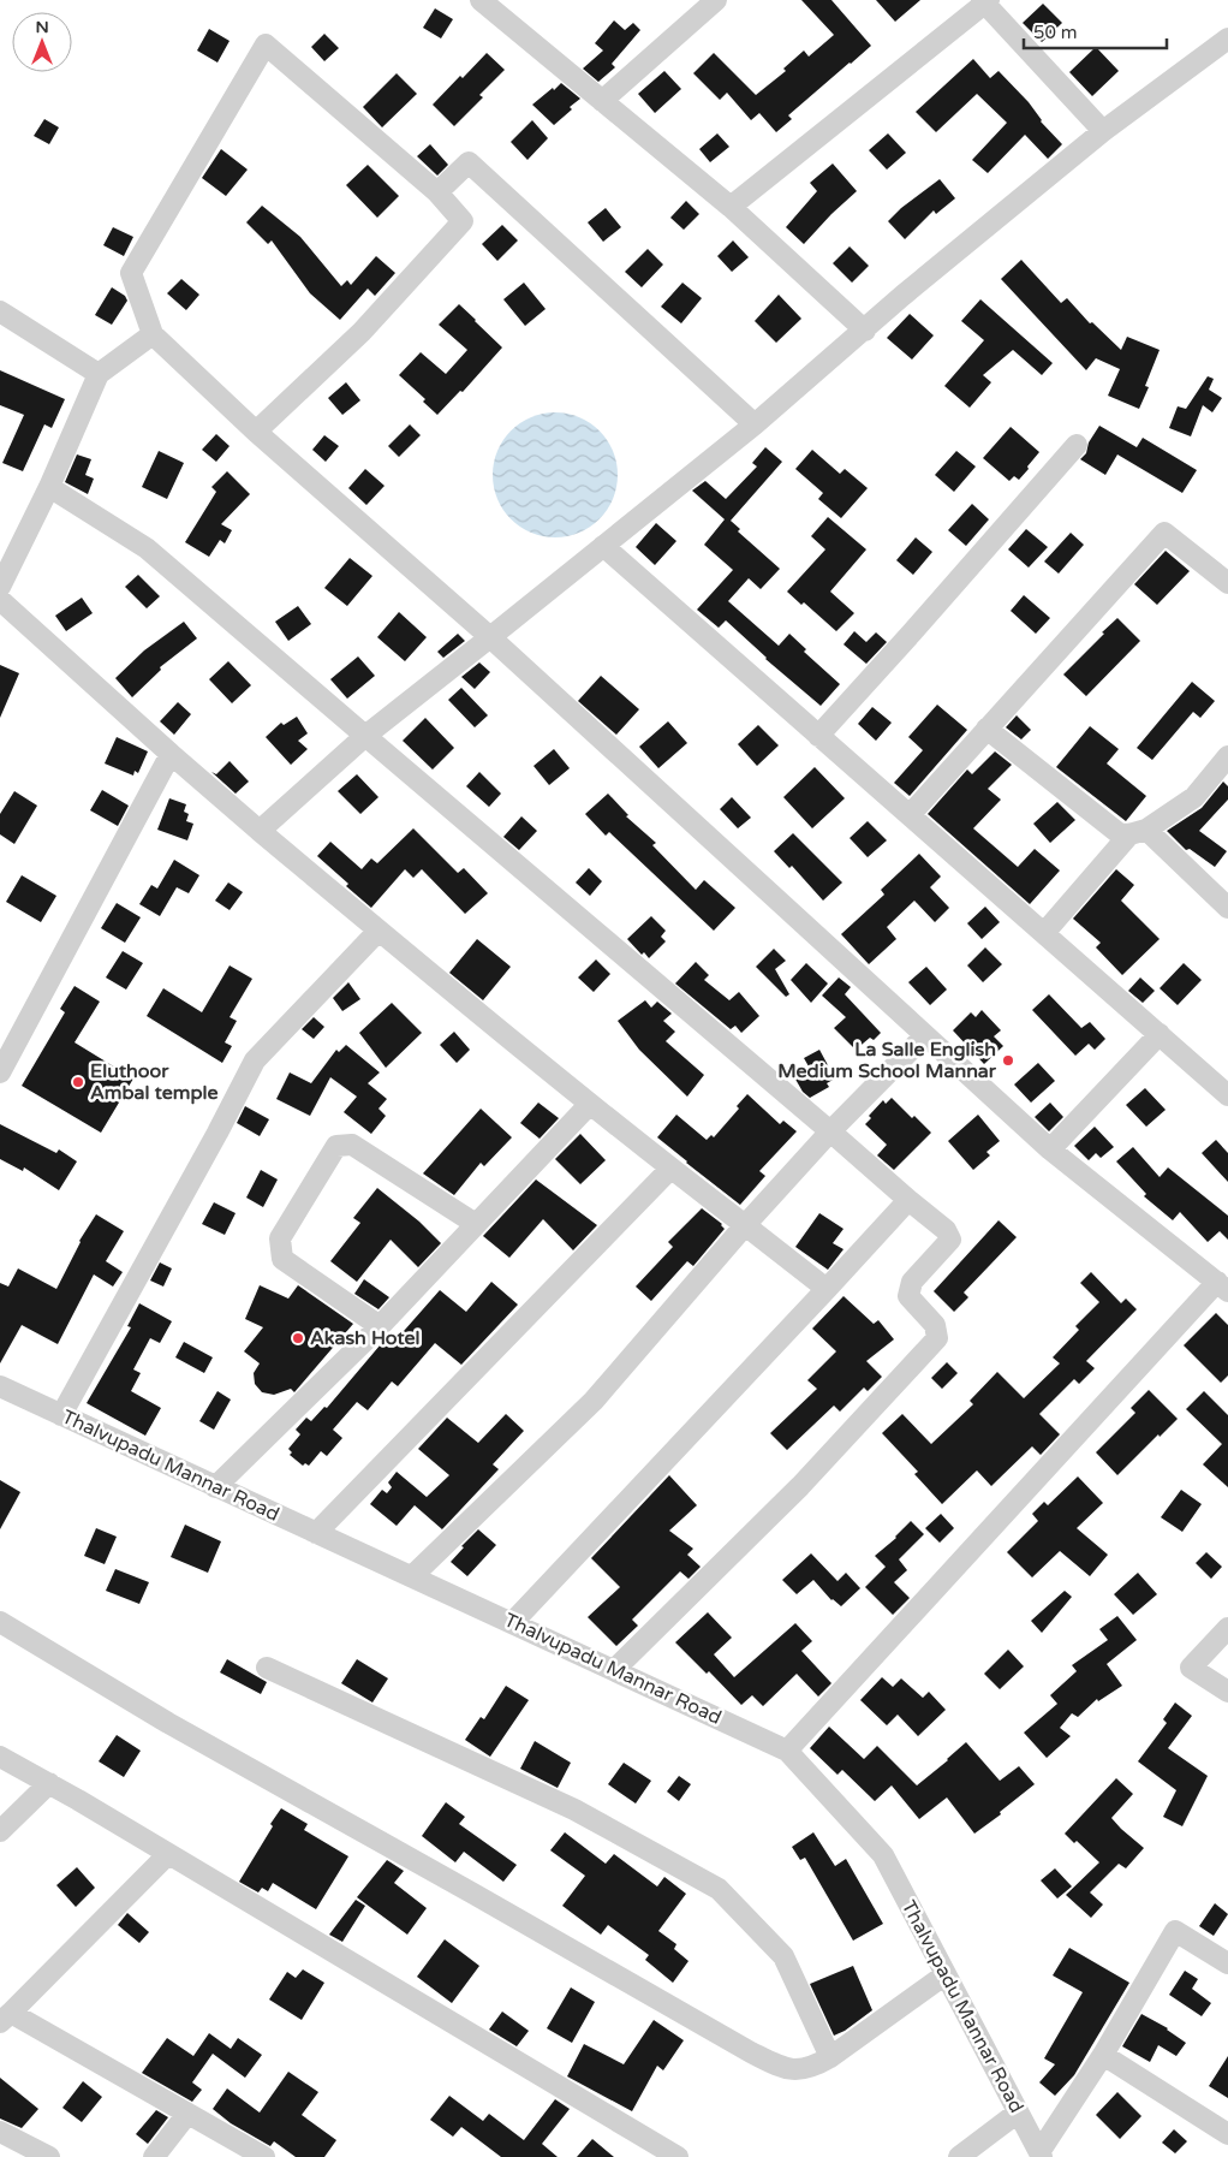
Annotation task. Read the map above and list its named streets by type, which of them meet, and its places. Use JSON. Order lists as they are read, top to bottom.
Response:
{
  "streets": {
    "street": ["Thalvupadu Mannar Road"]
  },
  "places": ["La Salle English Medium School Mannar", "Eluthoor Ambal temple", "Akash Hotel"],
  "scale_bar": "50 m",
  "north": "top"
}
